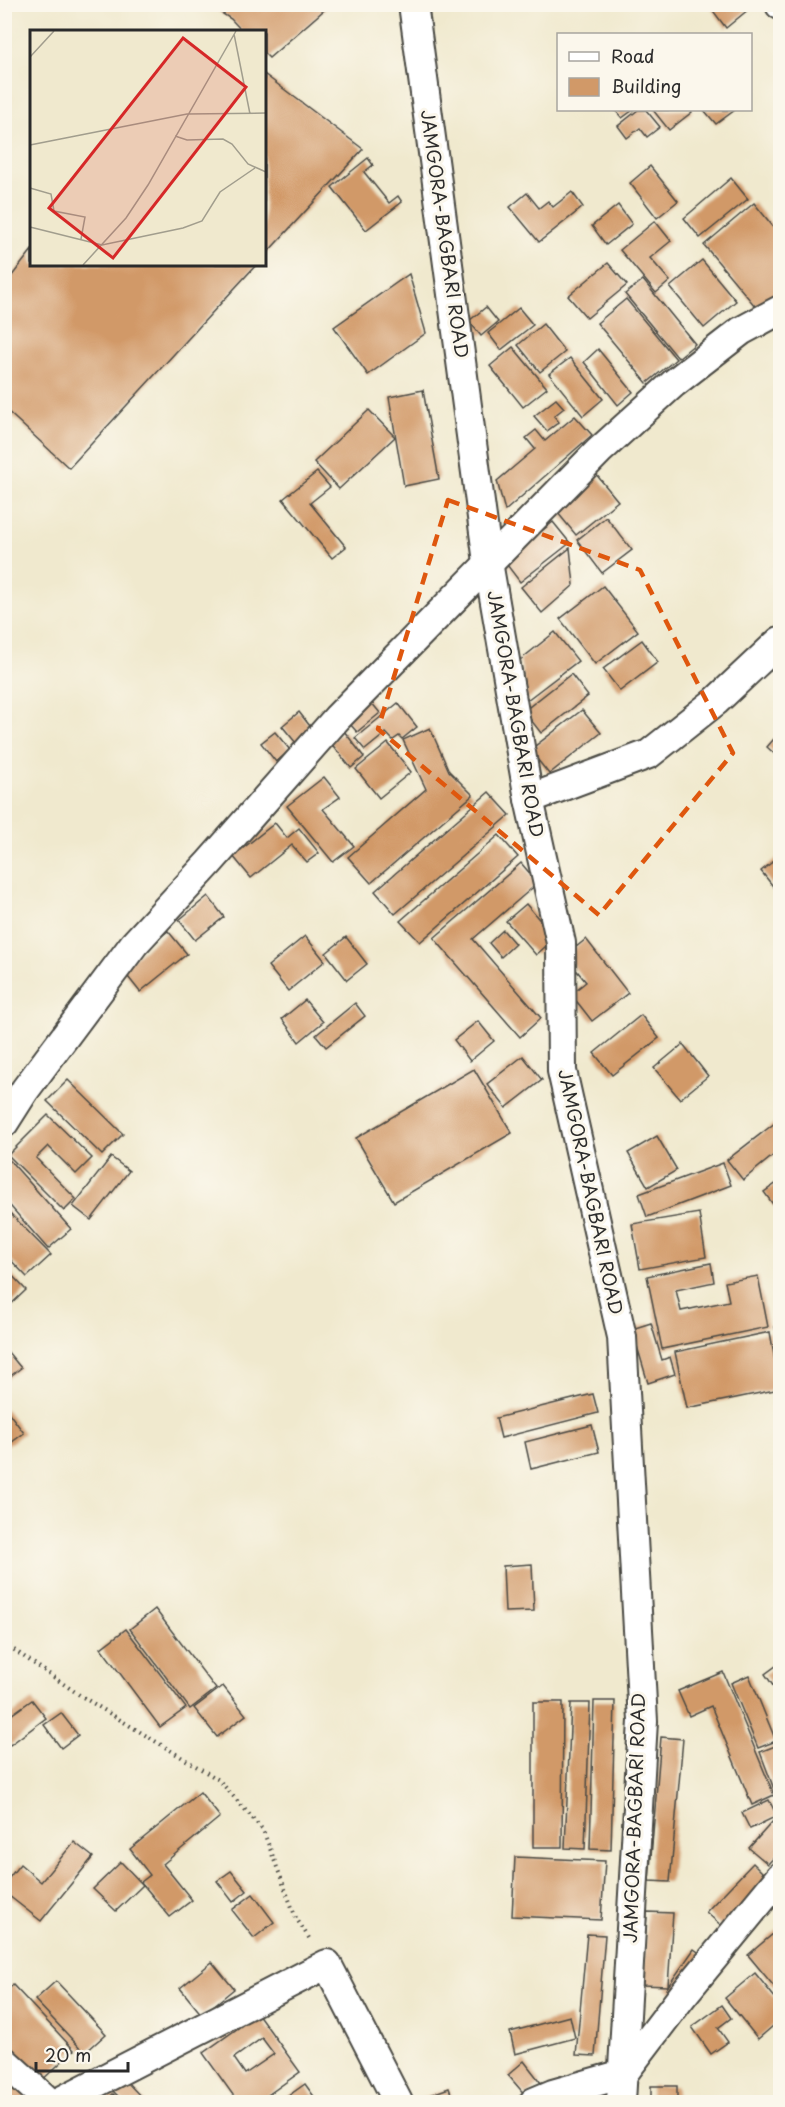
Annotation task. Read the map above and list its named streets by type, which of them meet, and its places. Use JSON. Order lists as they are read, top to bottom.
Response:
{
  "streets": {
    "street": ["JAMGORA-BAGBARI ROAD"]
  },
  "legend": ["Road", "Building"],
  "scale_bar": "20 m"
}
